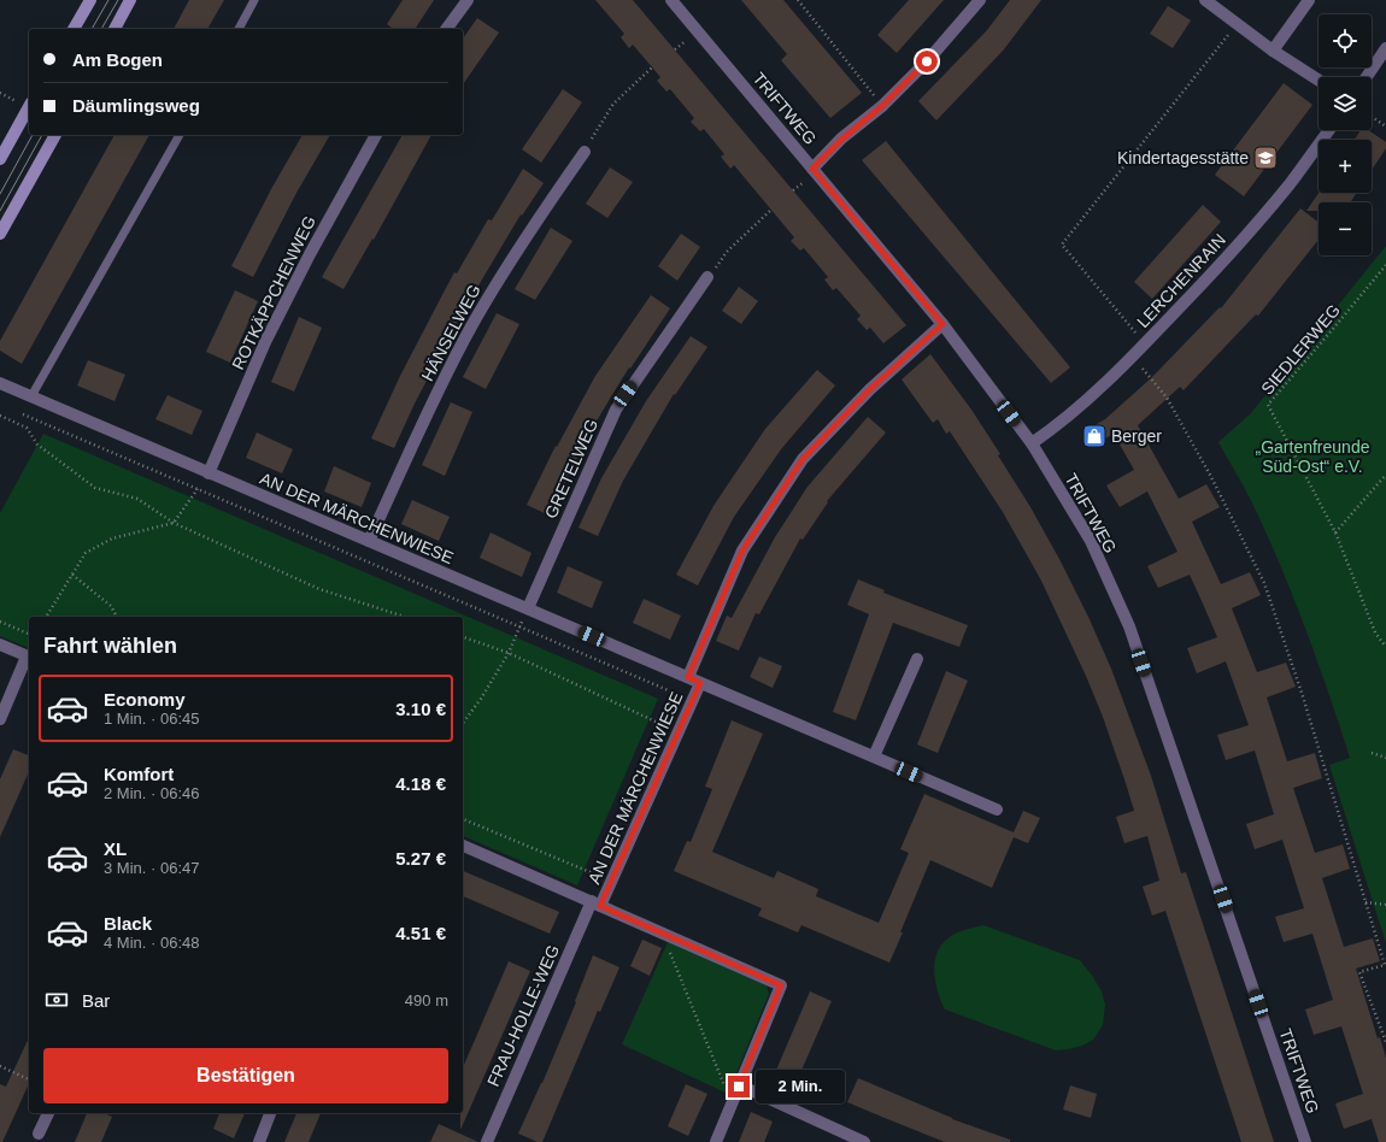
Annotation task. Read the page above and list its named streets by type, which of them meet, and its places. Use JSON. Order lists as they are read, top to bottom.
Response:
{
  "streets": {
    "street": [
      "TRIFTWEG",
      "LERCHENRAIN",
      "ROTKÄPPCHENWEG",
      "HÄNSELWEG",
      "GRETELWEG",
      "AN DER MÄRCHENWIESE",
      "FRAU-HOLLE-WEG"
    ],
    "path": ["SIEDLERWEG"]
  },
  "crossings": [
    ["TRIFTWEG", "LERCHENRAIN"],
    ["ROTKÄPPCHENWEG", "AN DER MÄRCHENWIESE"],
    ["HÄNSELWEG", "AN DER MÄRCHENWIESE"],
    ["GRETELWEG", "AN DER MÄRCHENWIESE"],
    ["AN DER MÄRCHENWIESE", "FRAU-HOLLE-WEG"]
  ],
  "parks": ["„Gartenfreunde Süd-Ost“ e.V."],
  "places": {
    "school or university": ["Kindertagesstätte"],
    "shop": ["Berger"]
  },
  "page": {
    "map_buttons": ["+", "−"],
    "banner": ["Am Bogen", "Däumlingsweg"],
    "heading": "Fahrt wählen",
    "list": [
      {
        "name": "Economy",
        "note": "1 Min. · 06:45",
        "value": "3.10 €"
      },
      {
        "name": "Komfort",
        "note": "2 Min. · 06:46",
        "value": "4.18 €"
      },
      {
        "name": "XL",
        "note": "3 Min. · 06:47",
        "value": "5.27 €"
      },
      {
        "name": "Black",
        "note": "4 Min. · 06:48",
        "value": "4.51 €"
      }
    ],
    "pay": ["Bar", "490 m"],
    "buttons": "Bestätigen",
    "bubble": "2 Min."
  }
}
